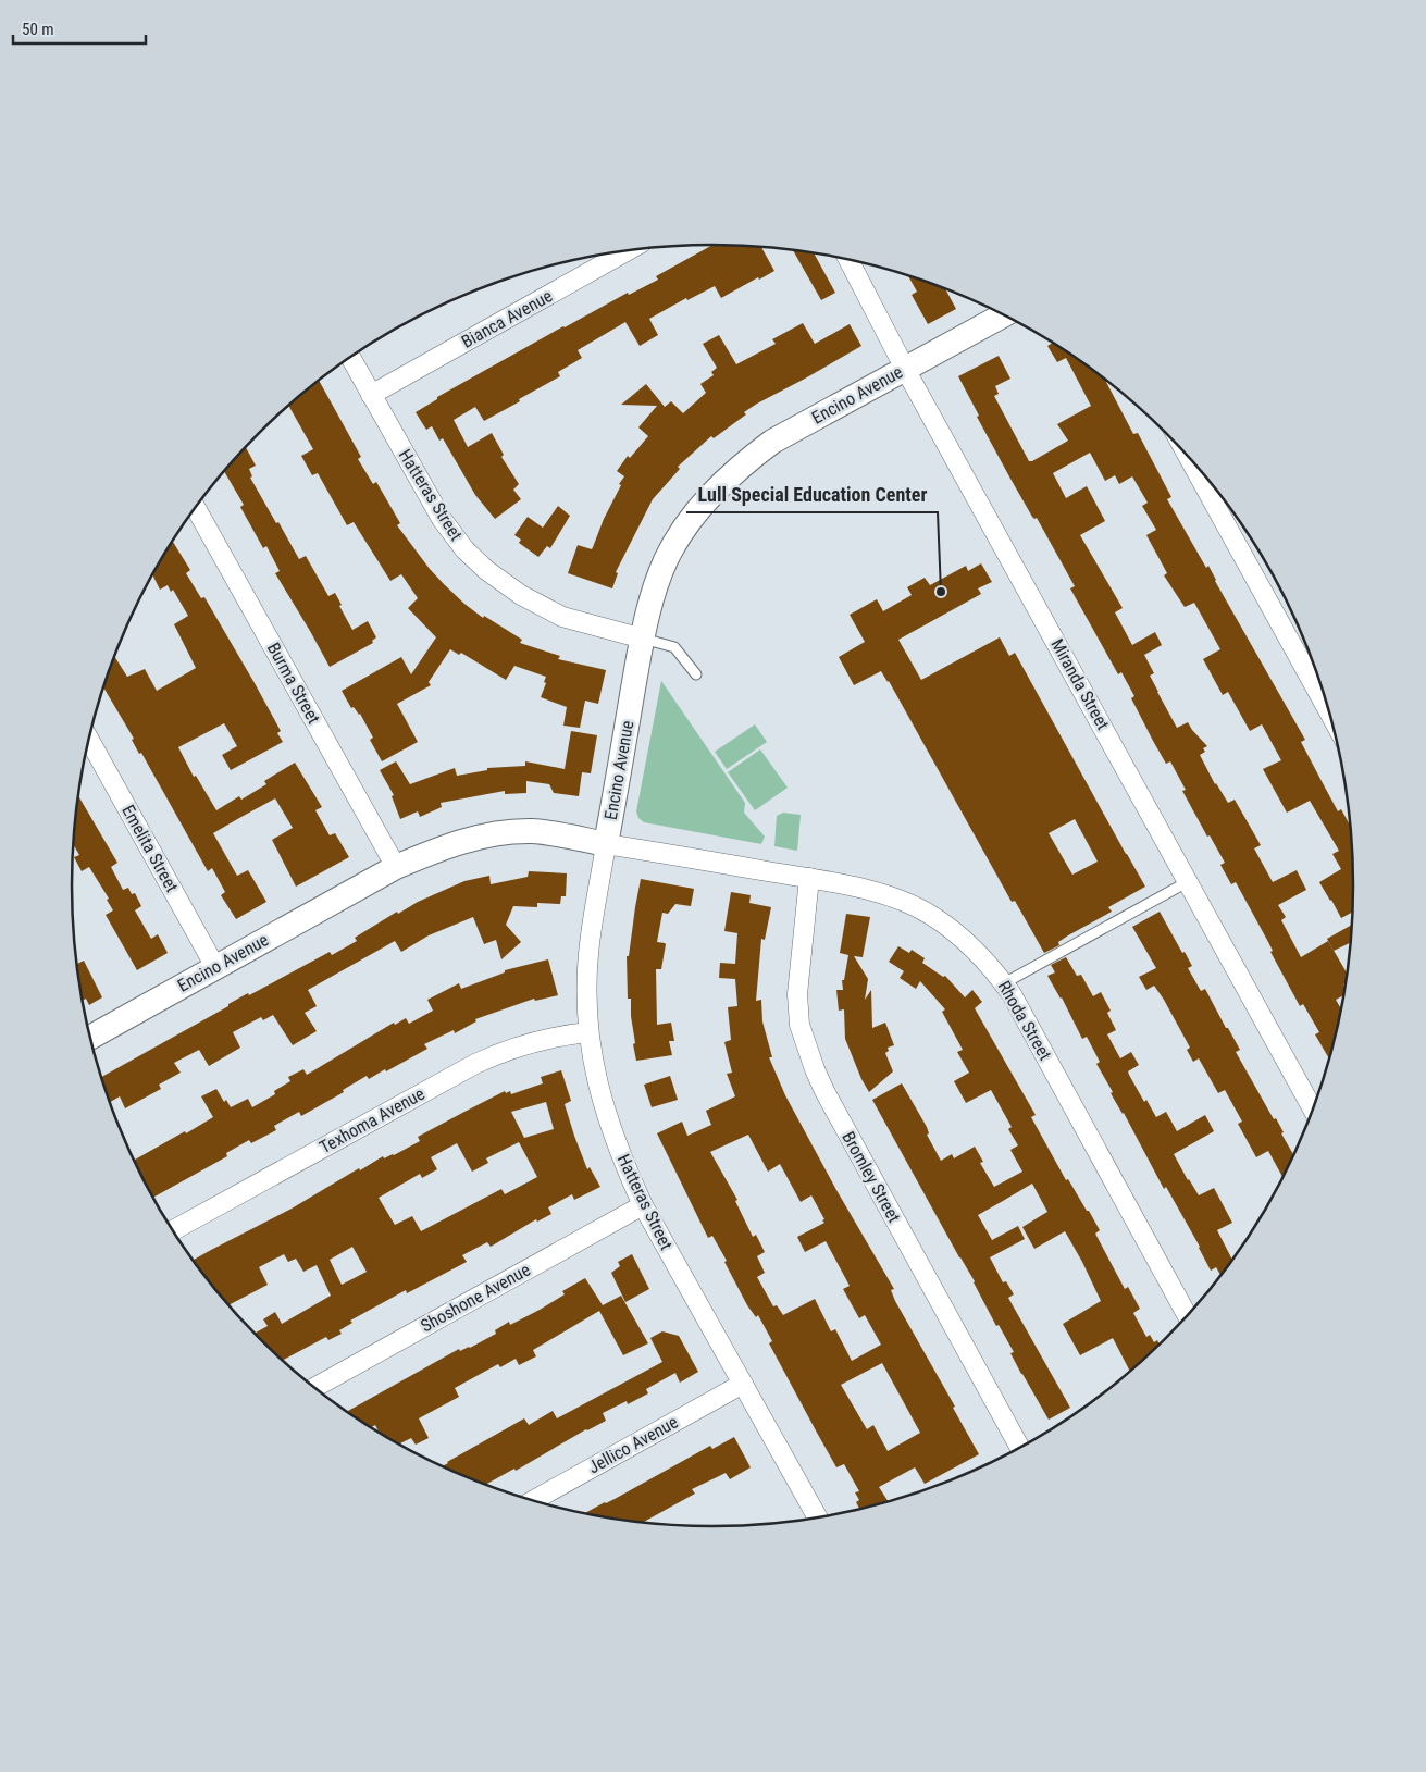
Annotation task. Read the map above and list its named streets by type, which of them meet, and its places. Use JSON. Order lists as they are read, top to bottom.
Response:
{
  "streets": {
    "street": [
      "Bianca Avenue",
      "Encino Avenue",
      "Hatteras Street",
      "Burma Street",
      "Miranda Street",
      "Emelita Street",
      "Rhoda Street",
      "Texhoma Avenue",
      "Bromley Street",
      "Shoshone Avenue",
      "Jellico Avenue"
    ]
  },
  "crossings": [
    ["Bianca Avenue", "Hatteras Street"],
    ["Encino Avenue", "Hatteras Street"],
    ["Encino Avenue", "Burma Street"],
    ["Encino Avenue", "Miranda Street"],
    ["Encino Avenue", "Emelita Street"],
    ["Encino Avenue", "Rhoda Street"],
    ["Hatteras Street", "Rhoda Street"],
    ["Hatteras Street", "Texhoma Avenue"],
    ["Hatteras Street", "Shoshone Avenue"],
    ["Hatteras Street", "Jellico Avenue"],
    ["Rhoda Street", "Bromley Street"]
  ],
  "places": ["Lull Special Education Center"],
  "scale_bar": "50 m"
}
